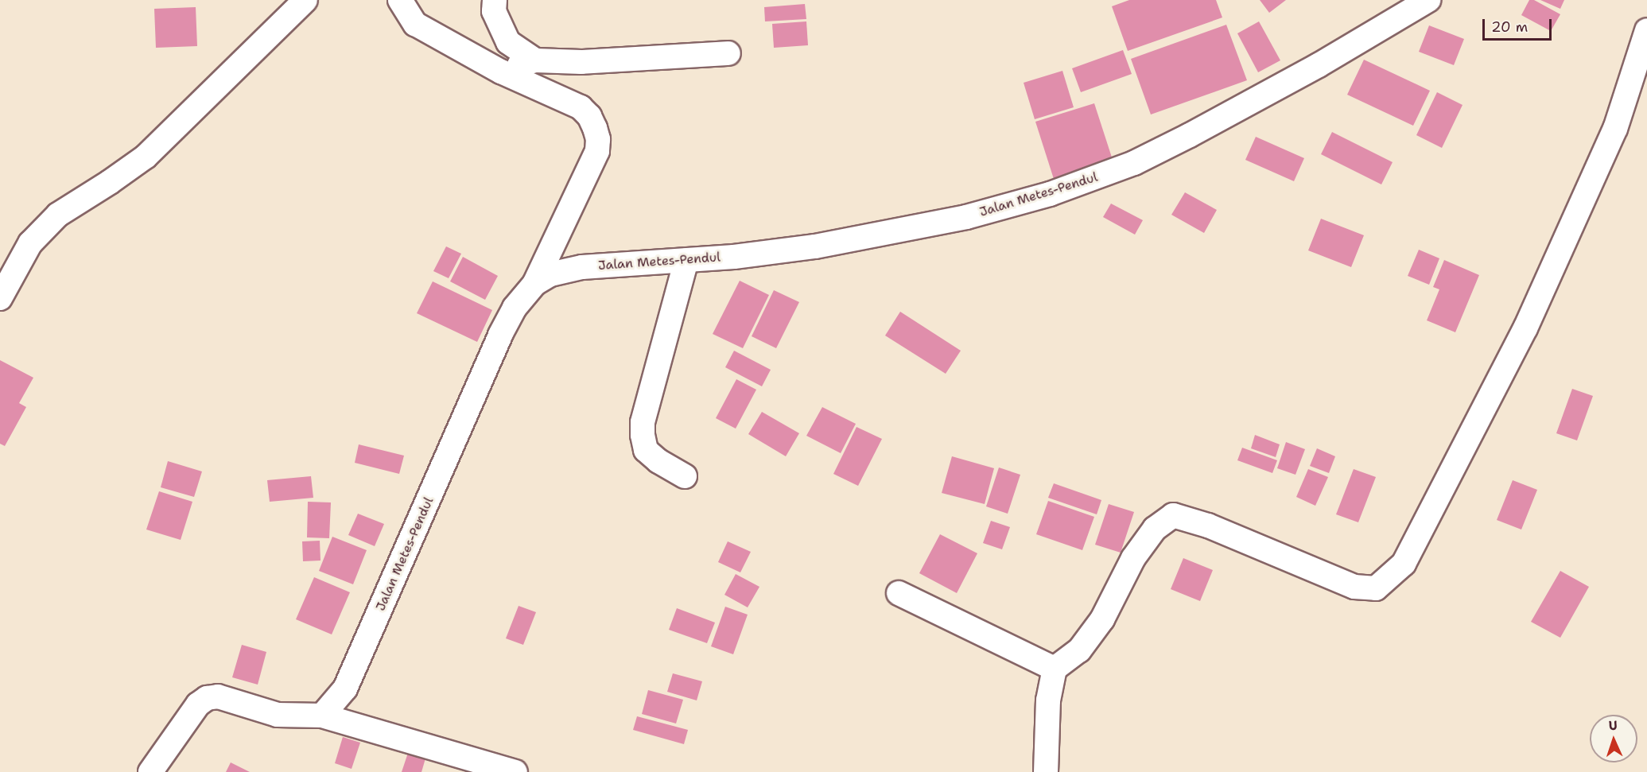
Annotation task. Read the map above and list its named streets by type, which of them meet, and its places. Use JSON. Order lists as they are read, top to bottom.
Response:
{
  "streets": {
    "street": ["Jalan Metes-Pendul"]
  },
  "scale_bar": "20 m",
  "north": "top"
}
